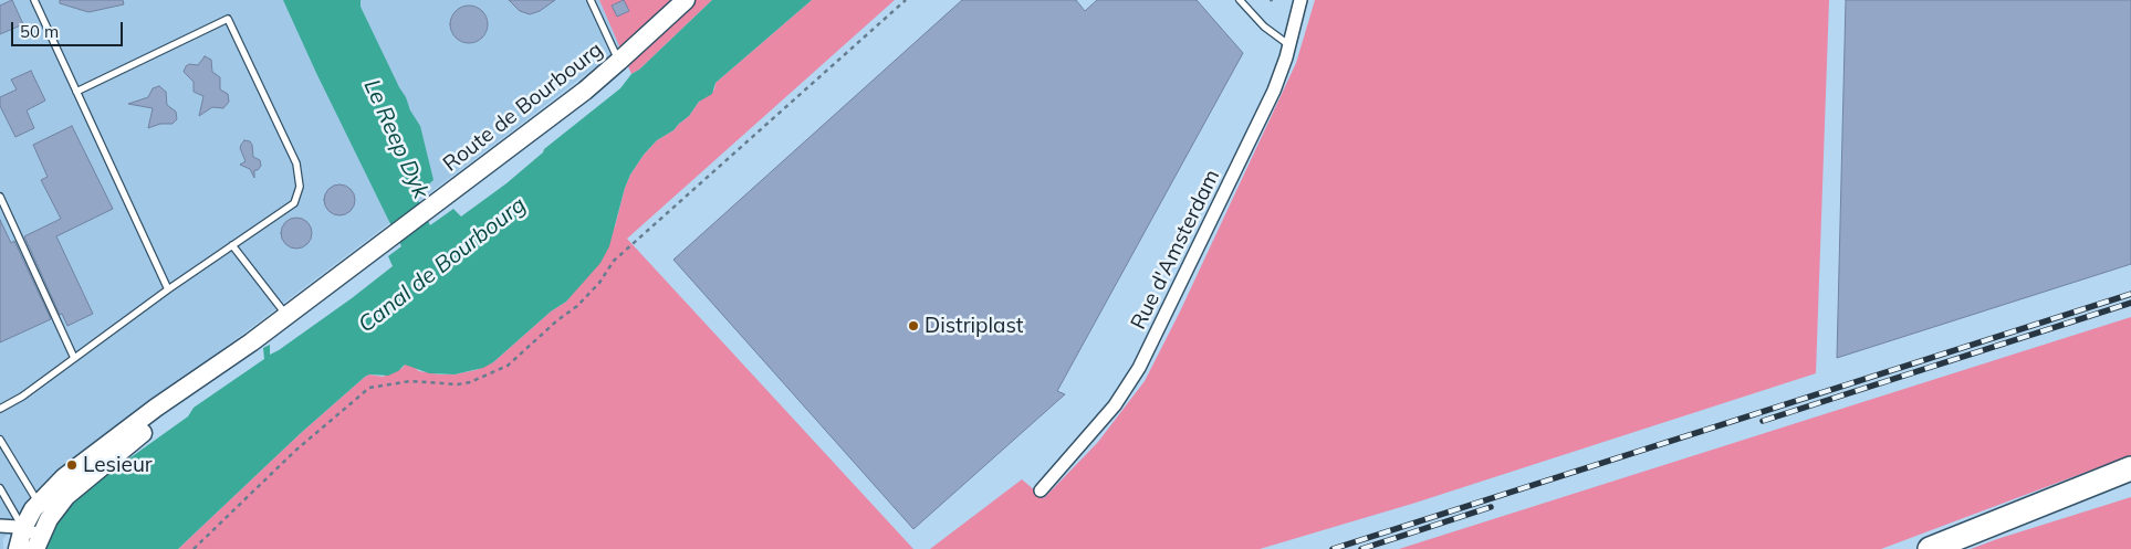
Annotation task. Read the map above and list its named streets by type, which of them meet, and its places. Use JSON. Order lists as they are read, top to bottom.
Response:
{
  "streets": {
    "main road": ["Route de Bourbourg"],
    "street": ["Rue d'Amsterdam"]
  },
  "water": ["Le Reep Dyk", "Canal de Bourbourg"],
  "places": ["Distriplast", "Lesieur"],
  "scale_bar": "50 m"
}
